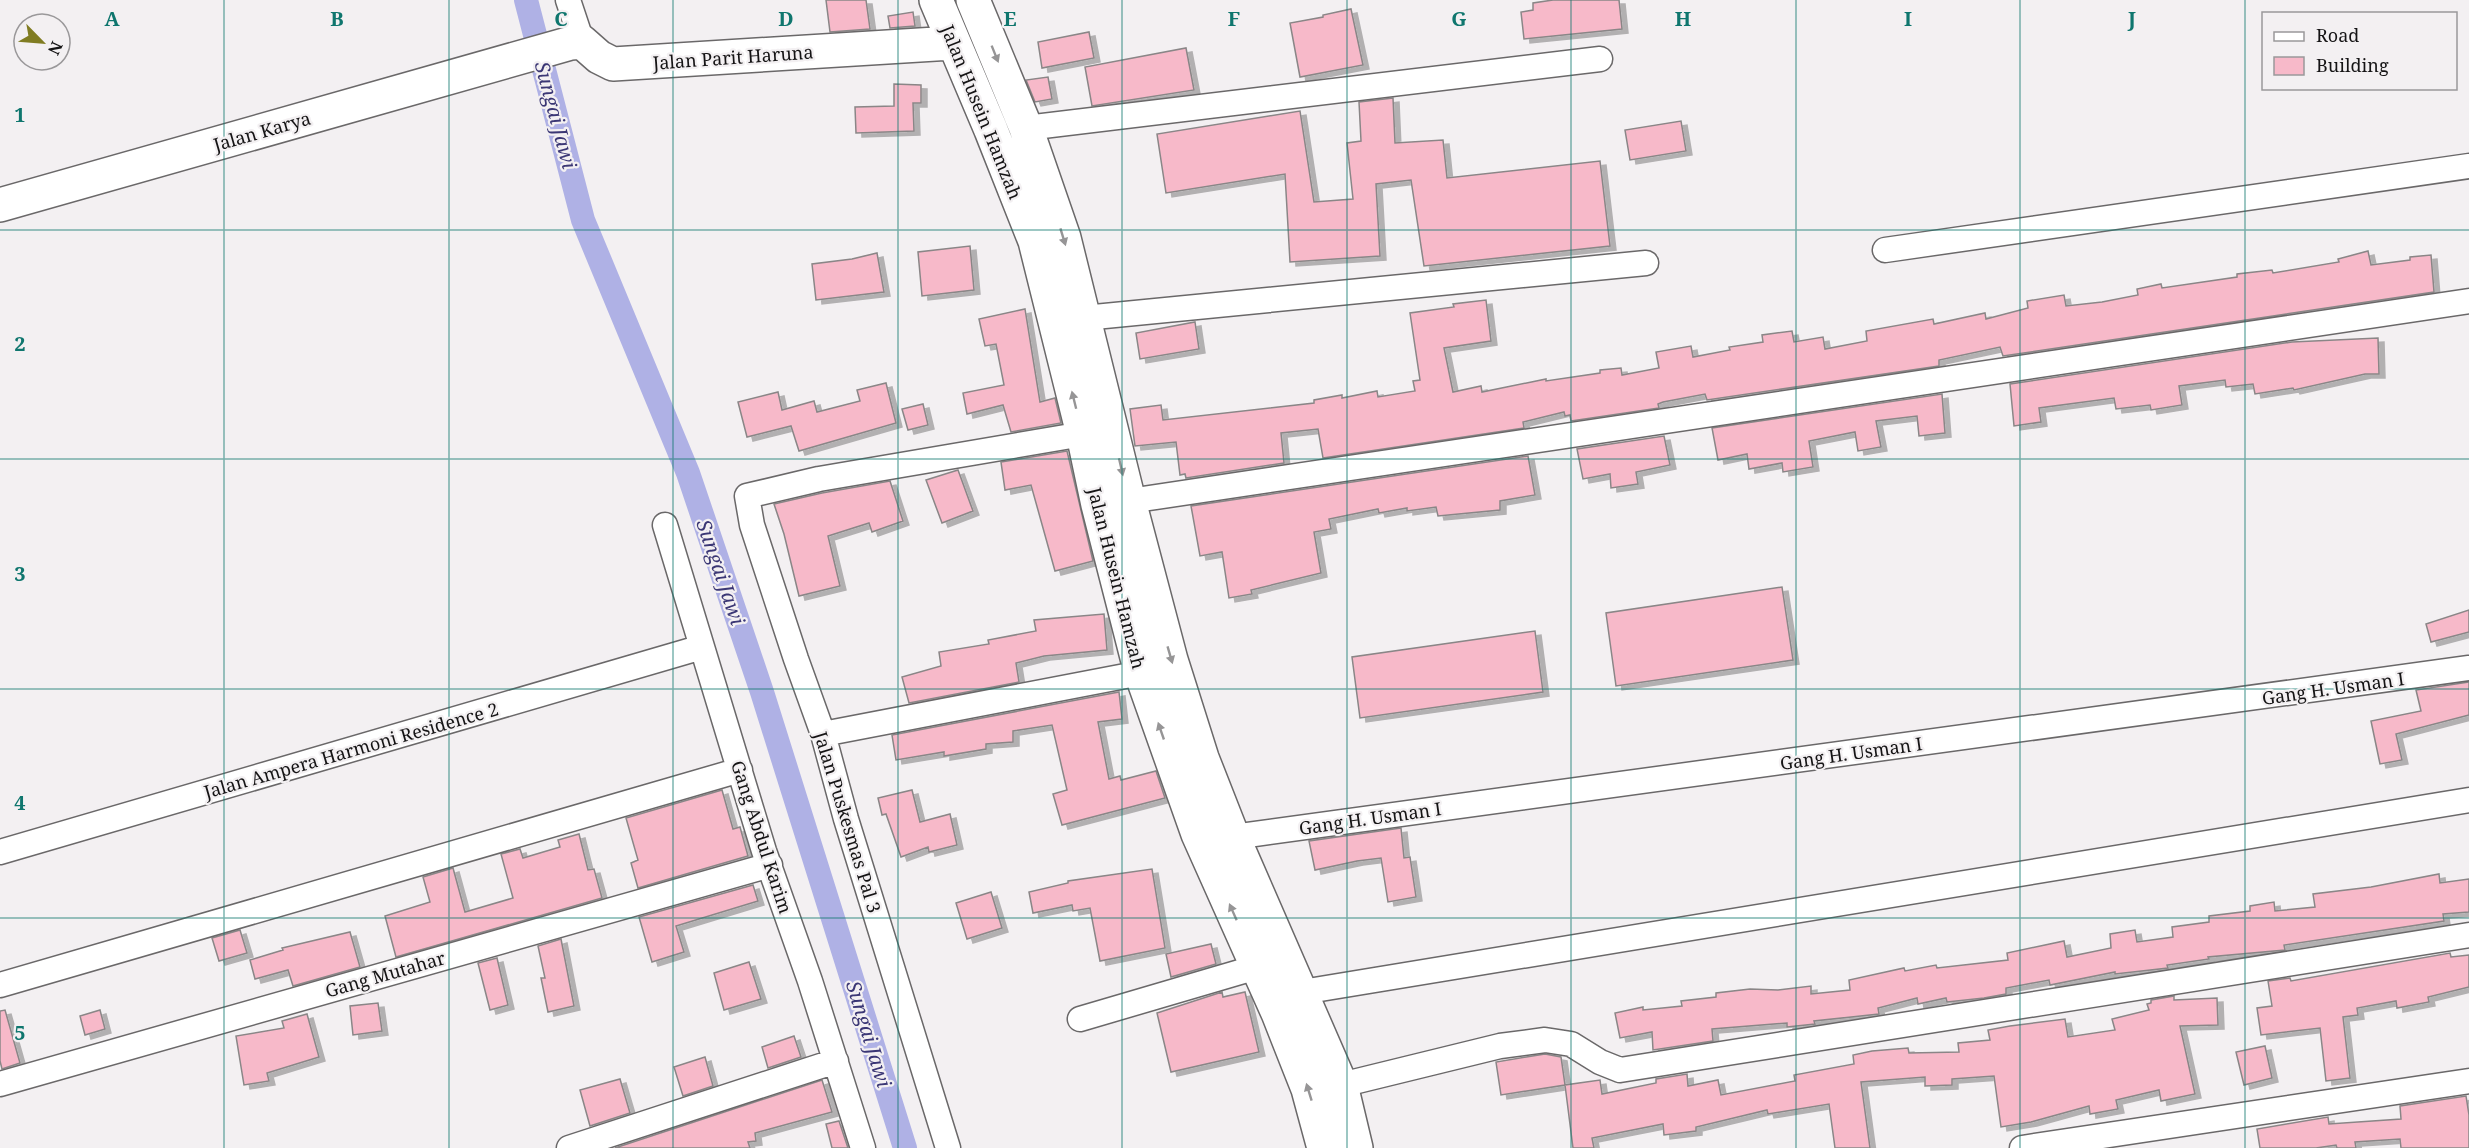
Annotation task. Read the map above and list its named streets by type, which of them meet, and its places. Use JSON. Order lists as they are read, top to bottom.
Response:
{
  "streets": {
    "street": [
      "Jalan Parit Haruna",
      "Jalan Husein Hamzah",
      "Jalan Karya",
      "Gang H. Usman I",
      "Jalan Ampera Harmoni Residence 2",
      "Jalan Puskesmas Pal 3",
      "Gang Abdul Karim",
      "Gang Mutahar"
    ]
  },
  "crossings": [
    ["Jalan Parit Haruna", "Jalan Husein Hamzah"],
    ["Jalan Parit Haruna", "Jalan Karya"],
    ["Jalan Husein Hamzah", "Gang H. Usman I"],
    ["Jalan Husein Hamzah", "Jalan Puskesmas Pal 3"],
    ["Jalan Ampera Harmoni Residence 2", "Gang Abdul Karim"],
    ["Gang Abdul Karim", "Gang Mutahar"]
  ],
  "water": ["Sungai Jawi"],
  "legend": ["Road", "Building"],
  "north": "bottom right",
  "grid": {
    "columns": [
      "A",
      "B",
      "C",
      "D",
      "E",
      "F",
      "G",
      "H",
      "I",
      "J"
    ],
    "rows": [
      "1",
      "2",
      "3",
      "4",
      "5"
    ]
  }
}
